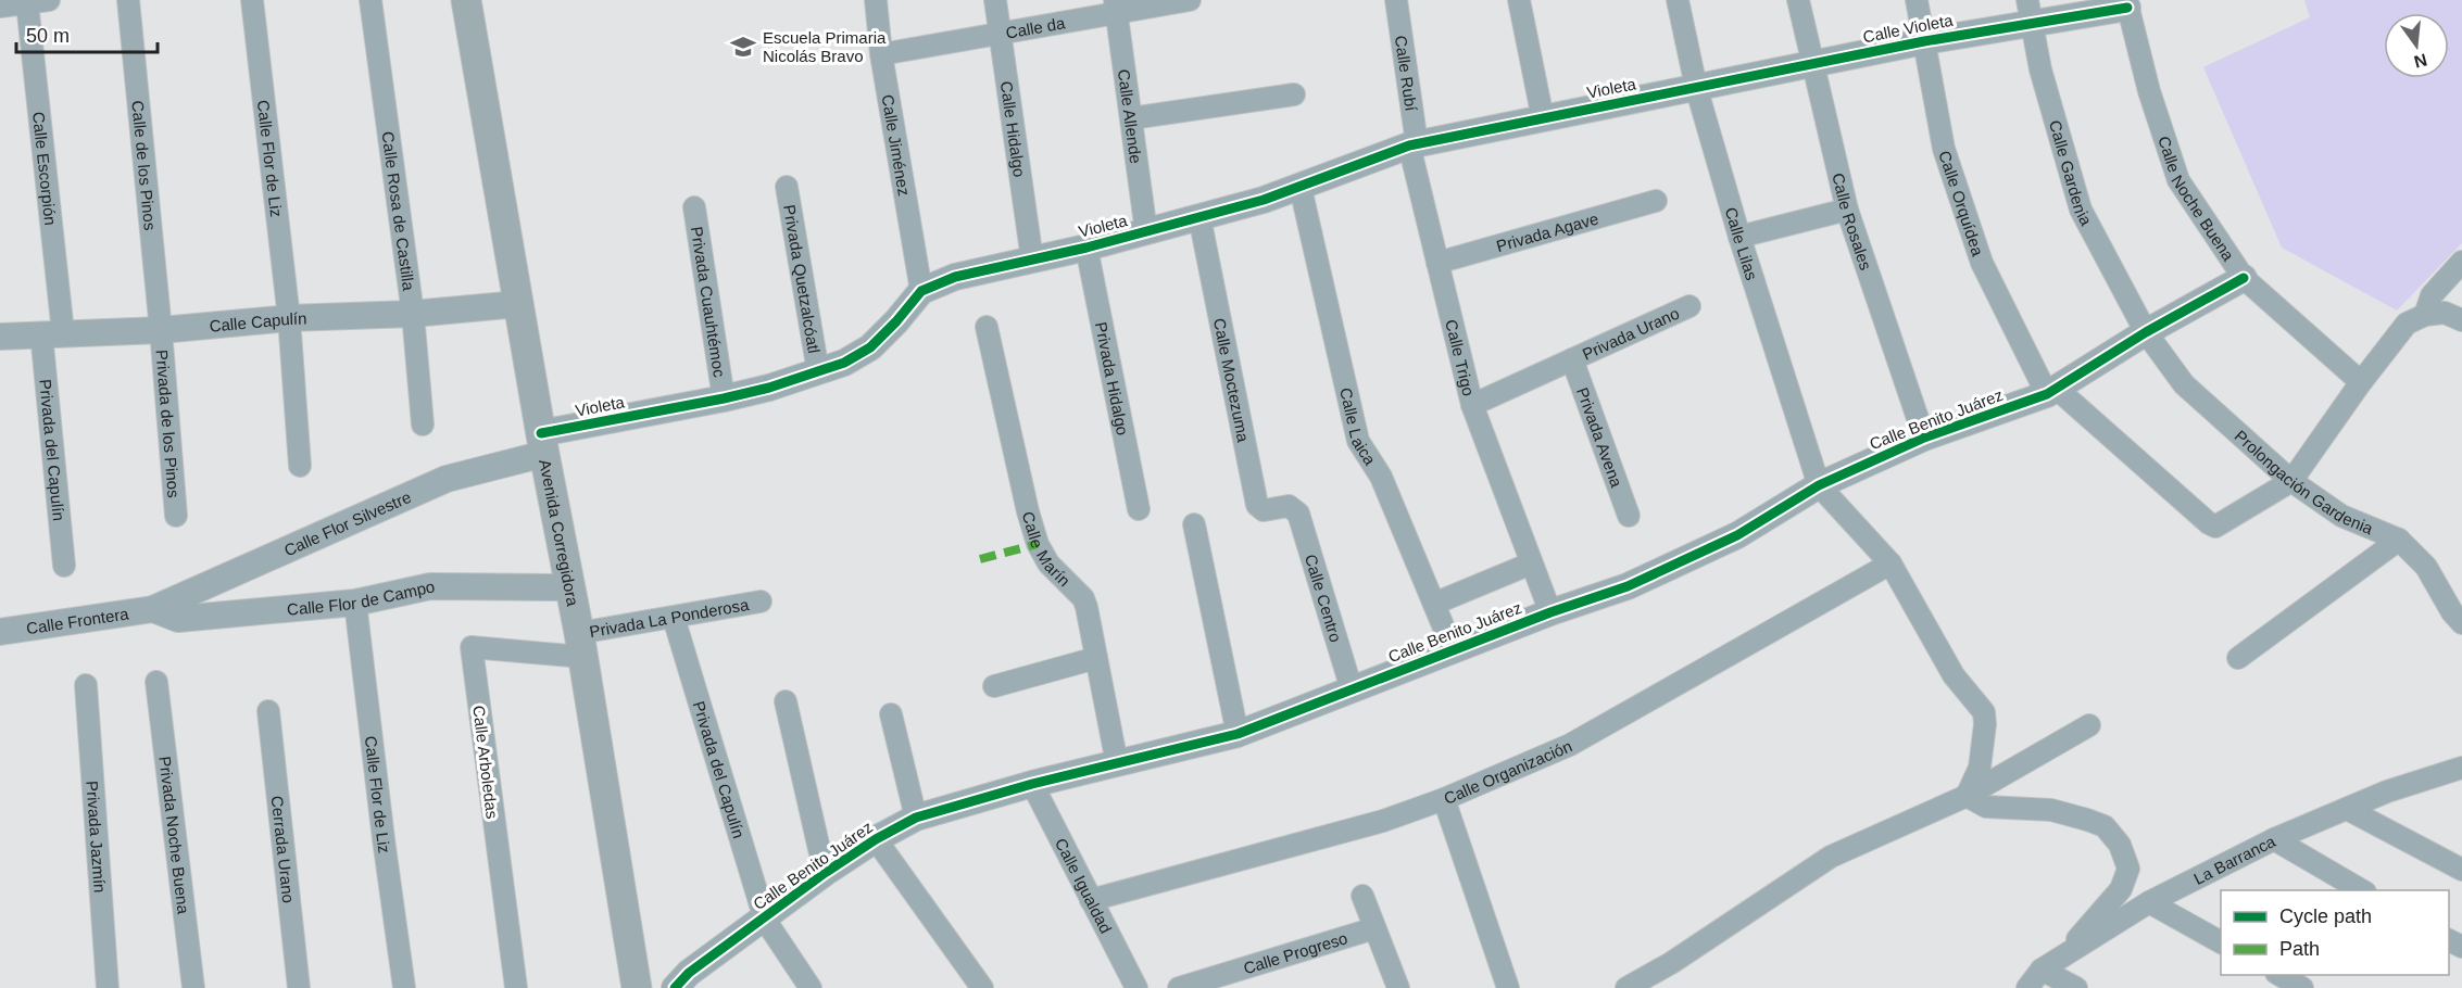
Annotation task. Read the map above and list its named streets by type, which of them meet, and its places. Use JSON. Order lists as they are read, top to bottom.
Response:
{
  "streets": {
    "main road": ["Avenida Corregidora"],
    "street": [
      "Calle da",
      "Calle Violeta",
      "Calle Rubí",
      "Violeta",
      "Calle Allende",
      "Calle Hidalgo",
      "Calle Jiménez",
      "Calle Flor de Liz",
      "Calle de los Pinos",
      "Calle Escorpión",
      "Calle Gardenia",
      "Calle Noche Buena",
      "Calle Orquídea",
      "Calle Rosa de Castilla",
      "Calle Rosales",
      "Privada Agave",
      "Calle Lilas",
      "Privada Quetzalcóatl",
      "Privada Cuauhtémoc",
      "Calle Capulín",
      "Privada Urano",
      "Calle Trigo",
      "Privada Hidalgo",
      "Calle Moctezuma",
      "Calle Benito Juárez",
      "Privada de los Pinos",
      "Calle Laica",
      "Privada Avena",
      "Privada del Capulín",
      "Prolongación Gardenia",
      "Calle Flor Silvestre",
      "Calle Marín",
      "Calle Flor de Campo",
      "Calle Centro",
      "Privada La Ponderosa",
      "Calle Frontera",
      "Calle Arboledas",
      "Calle Organización",
      "Privada Noche Buena",
      "Privada Jazmín",
      "Cerrada Urano",
      "La Barranca",
      "Calle Igualdad",
      "Calle Progreso"
    ]
  },
  "crossings": [
    ["Calle da", "Calle Allende"],
    ["Calle da", "Calle Hidalgo"],
    ["Calle da", "Calle Jiménez"],
    ["Calle Violeta", "Violeta"],
    ["Calle Violeta", "Calle Gardenia"],
    ["Calle Violeta", "Calle Noche Buena"],
    ["Calle Violeta", "Calle Orquídea"],
    ["Calle Violeta", "Calle Rosales"],
    ["Calle Violeta", "Calle Lilas"],
    ["Calle Rubí", "Violeta"],
    ["Calle Rubí", "Calle Trigo"],
    ["Violeta", "Calle Allende"],
    ["Violeta", "Calle Hidalgo"],
    ["Violeta", "Calle Jiménez"],
    ["Violeta", "Calle Lilas"],
    ["Violeta", "Privada Quetzalcóatl"],
    ["Violeta", "Privada Cuauhtémoc"],
    ["Violeta", "Calle Trigo"],
    ["Violeta", "Privada Hidalgo"],
    ["Violeta", "Calle Moctezuma"],
    ["Violeta", "Calle Laica"],
    ["Violeta", "Calle Flor Silvestre"],
    ["Violeta", "Avenida Corregidora"],
    ["Calle Flor de Liz", "Calle Capulín"],
    ["Calle Flor de Liz", "Calle Flor de Campo"],
    ["Calle de los Pinos", "Calle Capulín"],
    ["Calle de los Pinos", "Privada de los Pinos"],
    ["Calle Escorpión", "Calle Capulín"],
    ["Calle Escorpión", "Privada del Capulín"],
    ["Calle Gardenia", "Calle Benito Juárez"],
    ["Calle Gardenia", "Prolongación Gardenia"],
    ["Calle Noche Buena", "Calle Benito Juárez"],
    ["Calle Orquídea", "Calle Benito Juárez"],
    ["Calle Rosa de Castilla", "Calle Capulín"],
    ["Calle Rosales", "Calle Benito Juárez"],
    ["Privada Agave", "Calle Trigo"],
    ["Calle Lilas", "Calle Benito Juárez"],
    ["Calle Capulín", "Privada de los Pinos"],
    ["Calle Capulín", "Privada del Capulín"],
    ["Calle Capulín", "Avenida Corregidora"],
    ["Privada Urano", "Calle Trigo"],
    ["Privada Urano", "Privada Avena"],
    ["Calle Trigo", "Calle Benito Juárez"],
    ["Calle Moctezuma", "Calle Centro"],
    ["Calle Benito Juárez", "Calle Laica"],
    ["Calle Benito Juárez", "Privada del Capulín"],
    ["Calle Benito Juárez", "Prolongación Gardenia"],
    ["Calle Benito Juárez", "Calle Marín"],
    ["Calle Benito Juárez", "Calle Centro"],
    ["Calle Benito Juárez", "Calle Igualdad"],
    ["Privada del Capulín", "Privada La Ponderosa"],
    ["Calle Flor Silvestre", "Avenida Corregidora"],
    ["Calle Flor Silvestre", "Calle Flor de Campo"],
    ["Calle Flor Silvestre", "Calle Frontera"],
    ["Avenida Corregidora", "Calle Flor de Campo"],
    ["Avenida Corregidora", "Privada La Ponderosa"],
    ["Avenida Corregidora", "Calle Arboledas"],
    ["Calle Flor de Campo", "Calle Frontera"],
    ["Privada La Ponderosa", "Calle Arboledas"],
    ["Calle Organización", "Calle Igualdad"]
  ],
  "places": {
    "school or university": ["Escuela Primaria Nicolás Bravo"]
  },
  "legend": ["Cycle path", "Path"],
  "scale_bar": "50 m",
  "north": "bottom"
}
